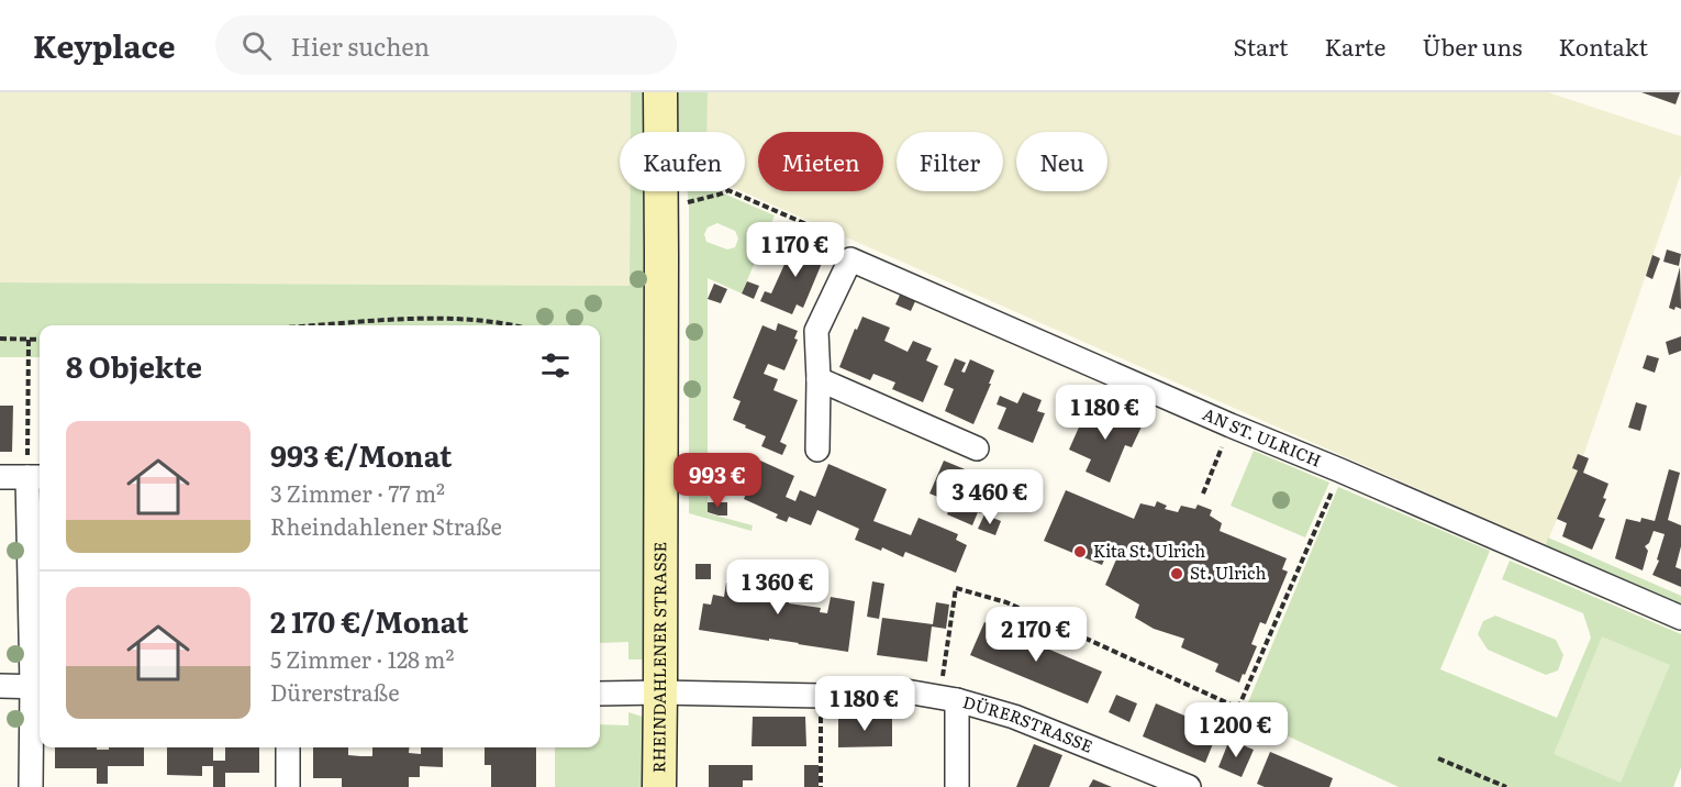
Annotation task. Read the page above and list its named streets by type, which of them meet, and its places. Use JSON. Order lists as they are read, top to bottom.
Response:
{
  "streets": {
    "main road": ["RHEINDAHLENER STRASSE"],
    "street": ["AN ST. ULRICH", "DÜRERSTRASSE"]
  },
  "crossings": [
    ["RHEINDAHLENER STRASSE", "DÜRERSTRASSE"]
  ],
  "places": ["Kita St. Ulrich", "St. Ulrich"],
  "page": {
    "header": "Keyplace",
    "search": "Hier suchen",
    "nav": [
      "Start",
      "Karte",
      "Über uns",
      "Kontakt"
    ],
    "chip": [
      "Kaufen",
      "Mieten",
      "Filter",
      "Neu"
    ],
    "price": [
      "1 170 €",
      "1 180 €",
      "993 €",
      "3 460 €",
      "1 360 €",
      "2 170 €",
      "1 180 €",
      "1 200 €"
    ],
    "heading": "8 Objekte",
    "list": [
      {
        "name": "993 €/Monat",
        "note": "3 Zimmer · 77 m² · Rheindahlener Straße"
      },
      {
        "name": "2 170 €/Monat",
        "note": "5 Zimmer · 128 m² · Dürerstraße"
      }
    ]
  }
}
